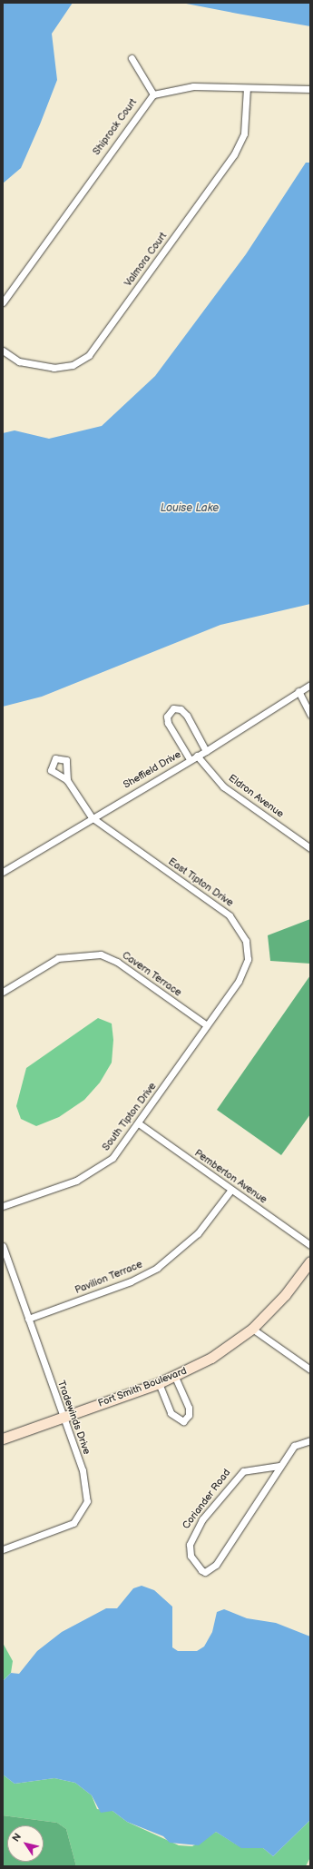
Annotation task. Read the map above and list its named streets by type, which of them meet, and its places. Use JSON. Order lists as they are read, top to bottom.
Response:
{
  "streets": {
    "street": [
      "Shiprock Court",
      "Valmora Court",
      "Sheffield Drive",
      "Eldron Avenue",
      "East Tipton Drive",
      "Cavern Terrace",
      "South Tipton Drive",
      "Pemberton Avenue",
      "Pavilion Terrace",
      "Fort Smith Boulevard",
      "Tradewinds Drive",
      "Coriander Road"
    ]
  },
  "crossings": [
    ["Sheffield Drive", "Eldron Avenue"],
    ["Sheffield Drive", "East Tipton Drive"],
    ["East Tipton Drive", "Cavern Terrace"],
    ["East Tipton Drive", "South Tipton Drive"],
    ["Cavern Terrace", "South Tipton Drive"],
    ["South Tipton Drive", "Pemberton Avenue"],
    ["Pemberton Avenue", "Pavilion Terrace"],
    ["Pavilion Terrace", "Tradewinds Drive"],
    ["Fort Smith Boulevard", "Tradewinds Drive"]
  ],
  "water": ["Louise Lake"],
  "north": "top left"
}
